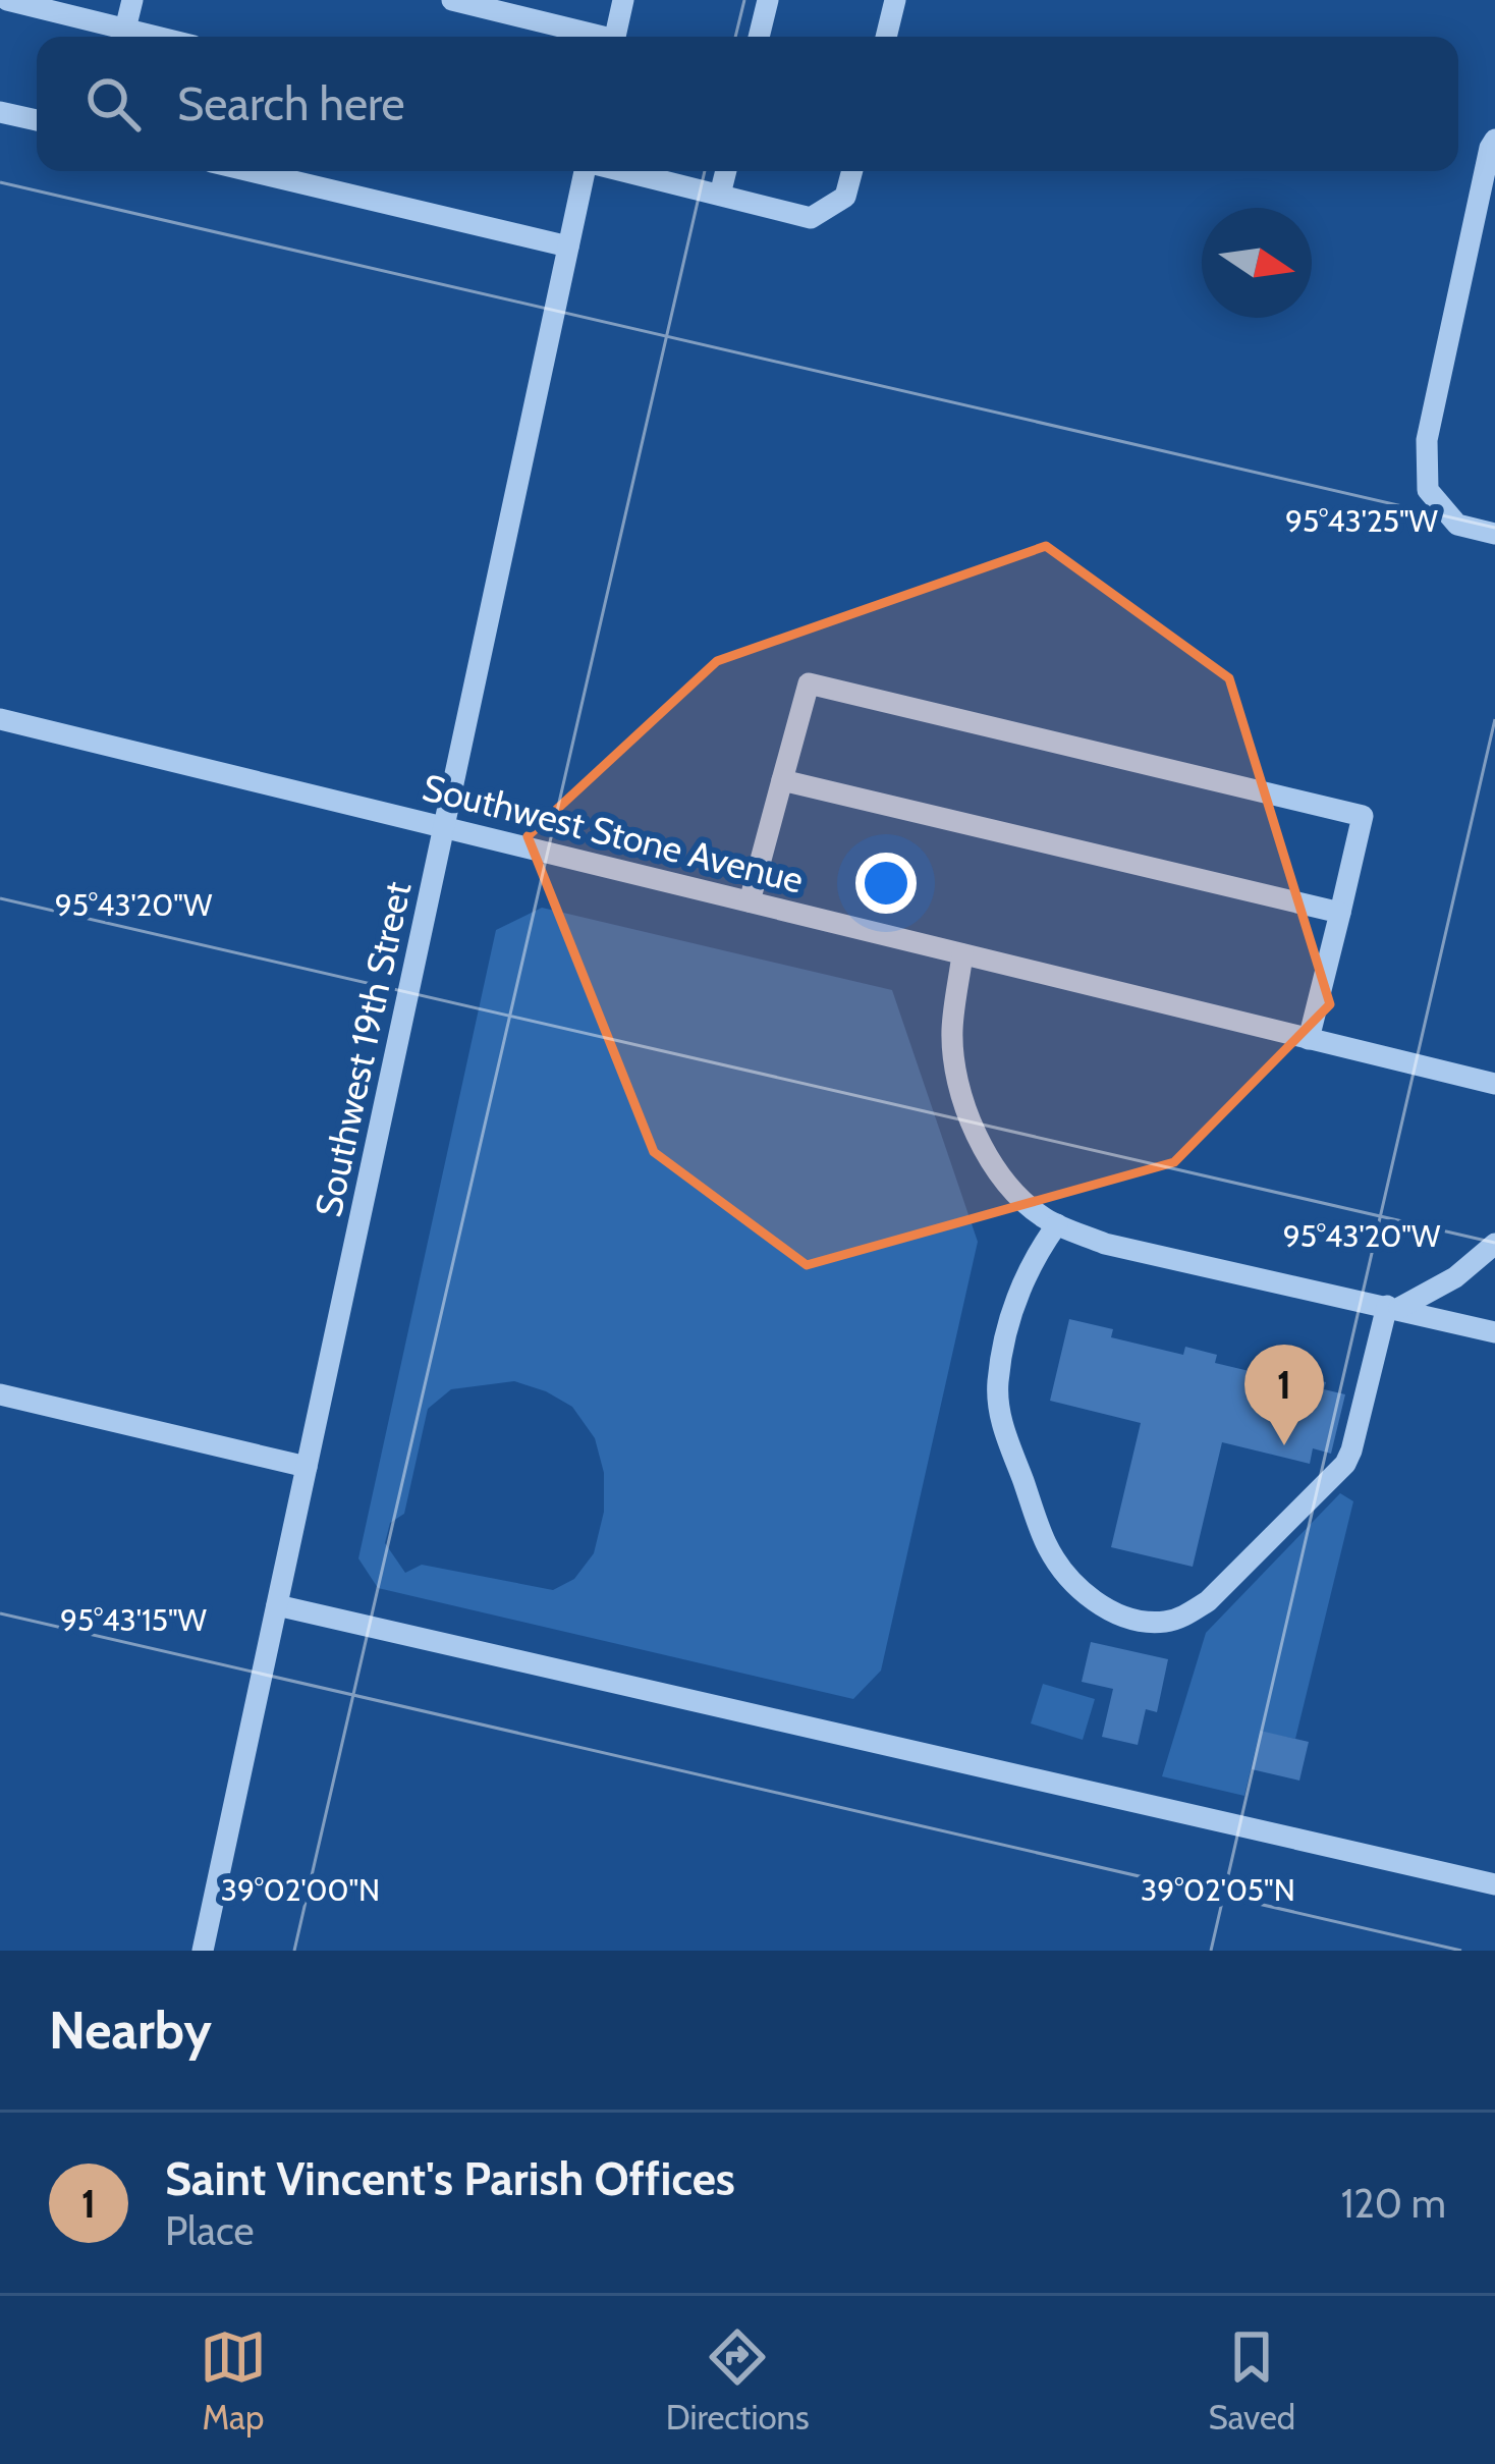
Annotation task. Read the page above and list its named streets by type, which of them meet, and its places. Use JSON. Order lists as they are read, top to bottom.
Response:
{
  "streets": {
    "street": ["Southwest Stone Avenue", "Southwest 19th Street"]
  },
  "crossings": [
    ["Southwest Stone Avenue", "Southwest 19th Street"]
  ],
  "north": "right",
  "page": {
    "search": "Search here",
    "pins": "1",
    "heading": "Nearby",
    "list": [
      {
        "mark": "1",
        "name": "Saint Vincent's Parish Offices",
        "note": "Place",
        "value": "120 m"
      }
    ],
    "nav": ["Map", "Directions", "Saved"]
  },
  "coordinates": [
    "95°43'25\"W",
    "95°43'20\"W",
    "95°43'15\"W",
    "39°02'00\"N",
    "39°02'05\"N"
  ]
}
